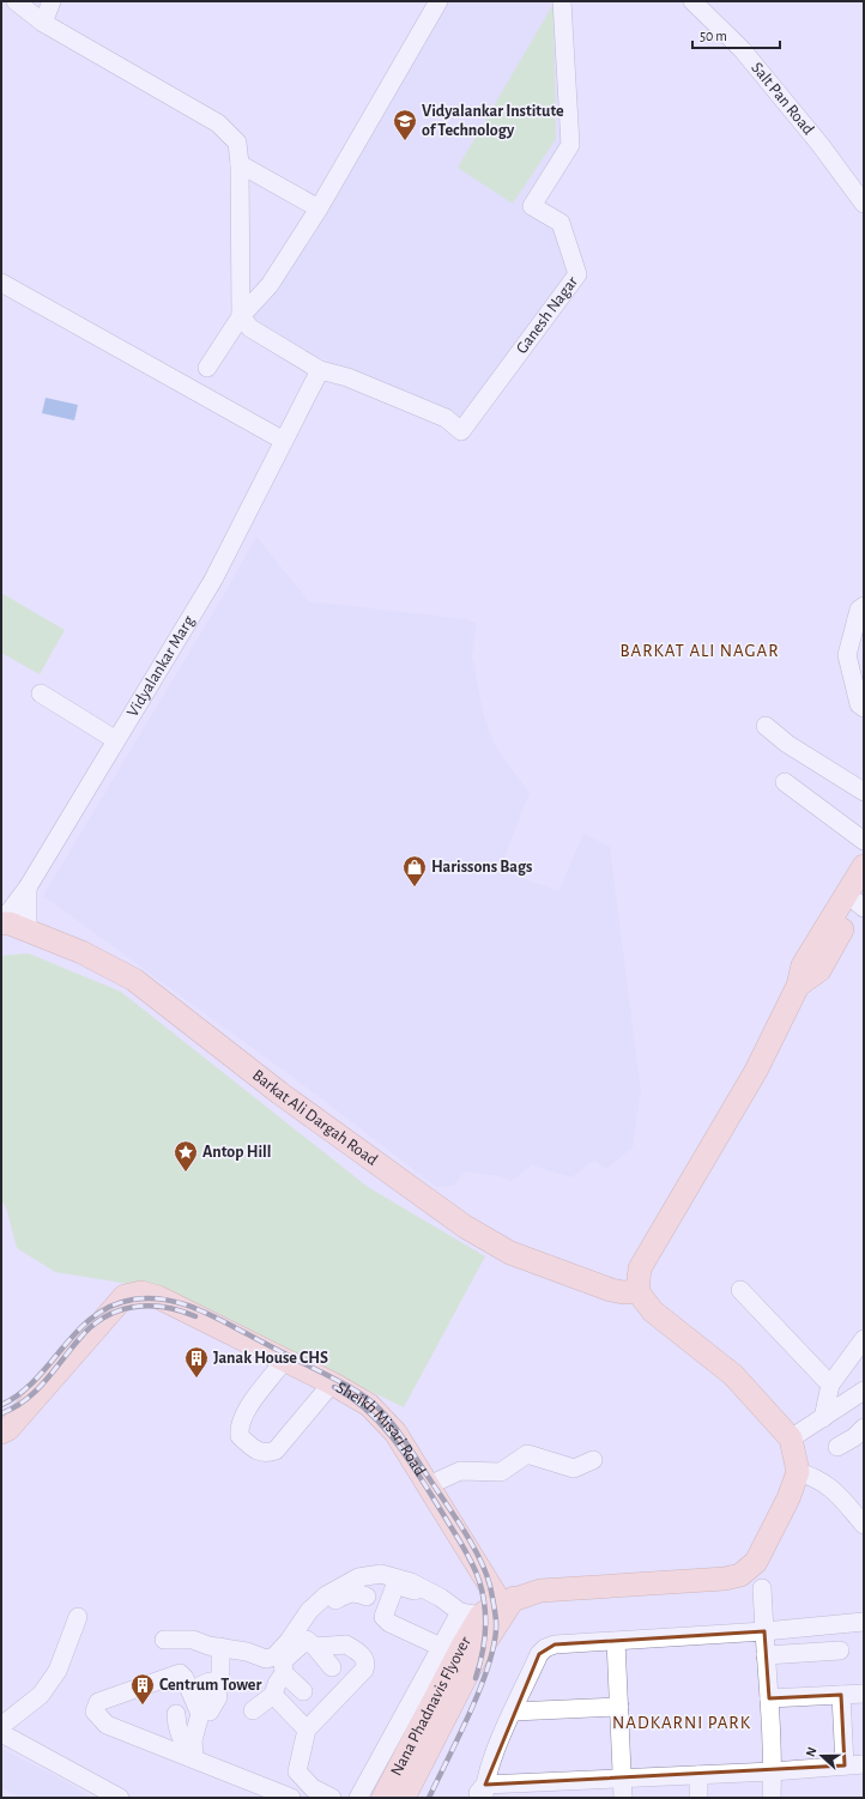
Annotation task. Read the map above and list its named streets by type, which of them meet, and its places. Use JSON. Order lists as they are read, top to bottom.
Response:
{
  "streets": {
    "main road": ["Barkat Ali Dargah Road", "Sheikh Misari Road", "Nana Phadnavis Flyover"],
    "street": ["Salt Pan Road", "Ganesh Nagar", "Vidyalankar Marg"]
  },
  "crossings": [
    ["Ganesh Nagar", "Vidyalankar Marg"],
    ["Vidyalankar Marg", "Barkat Ali Dargah Road"]
  ],
  "districts": ["BARKAT ALI NAGAR", "NADKARNI PARK"],
  "places": {
    "school or university": ["Vidyalankar Institute of Technology"],
    "shop": ["Harissons Bags"],
    "place": ["Antop Hill"],
    "building": ["Janak House CHS", "Centrum Tower"]
  },
  "scale_bar": "50 m",
  "north": "left"
}
